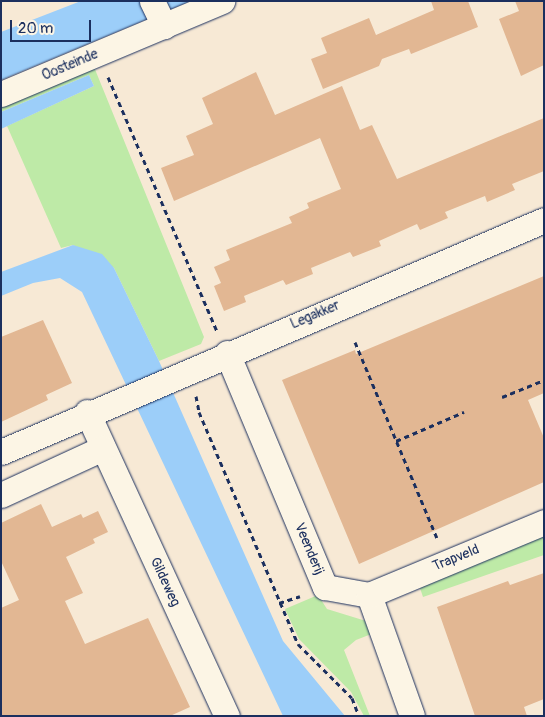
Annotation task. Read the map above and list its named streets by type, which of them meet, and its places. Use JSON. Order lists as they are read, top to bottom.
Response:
{
  "streets": {
    "street": [
      "Oosteinde",
      "Legakker",
      "Veenderij",
      "Trapveld",
      "Gildeweg"
    ]
  },
  "crossings": [
    ["Legakker", "Veenderij"],
    ["Legakker", "Gildeweg"],
    ["Veenderij", "Trapveld"]
  ],
  "scale_bar": "20 m"
}
